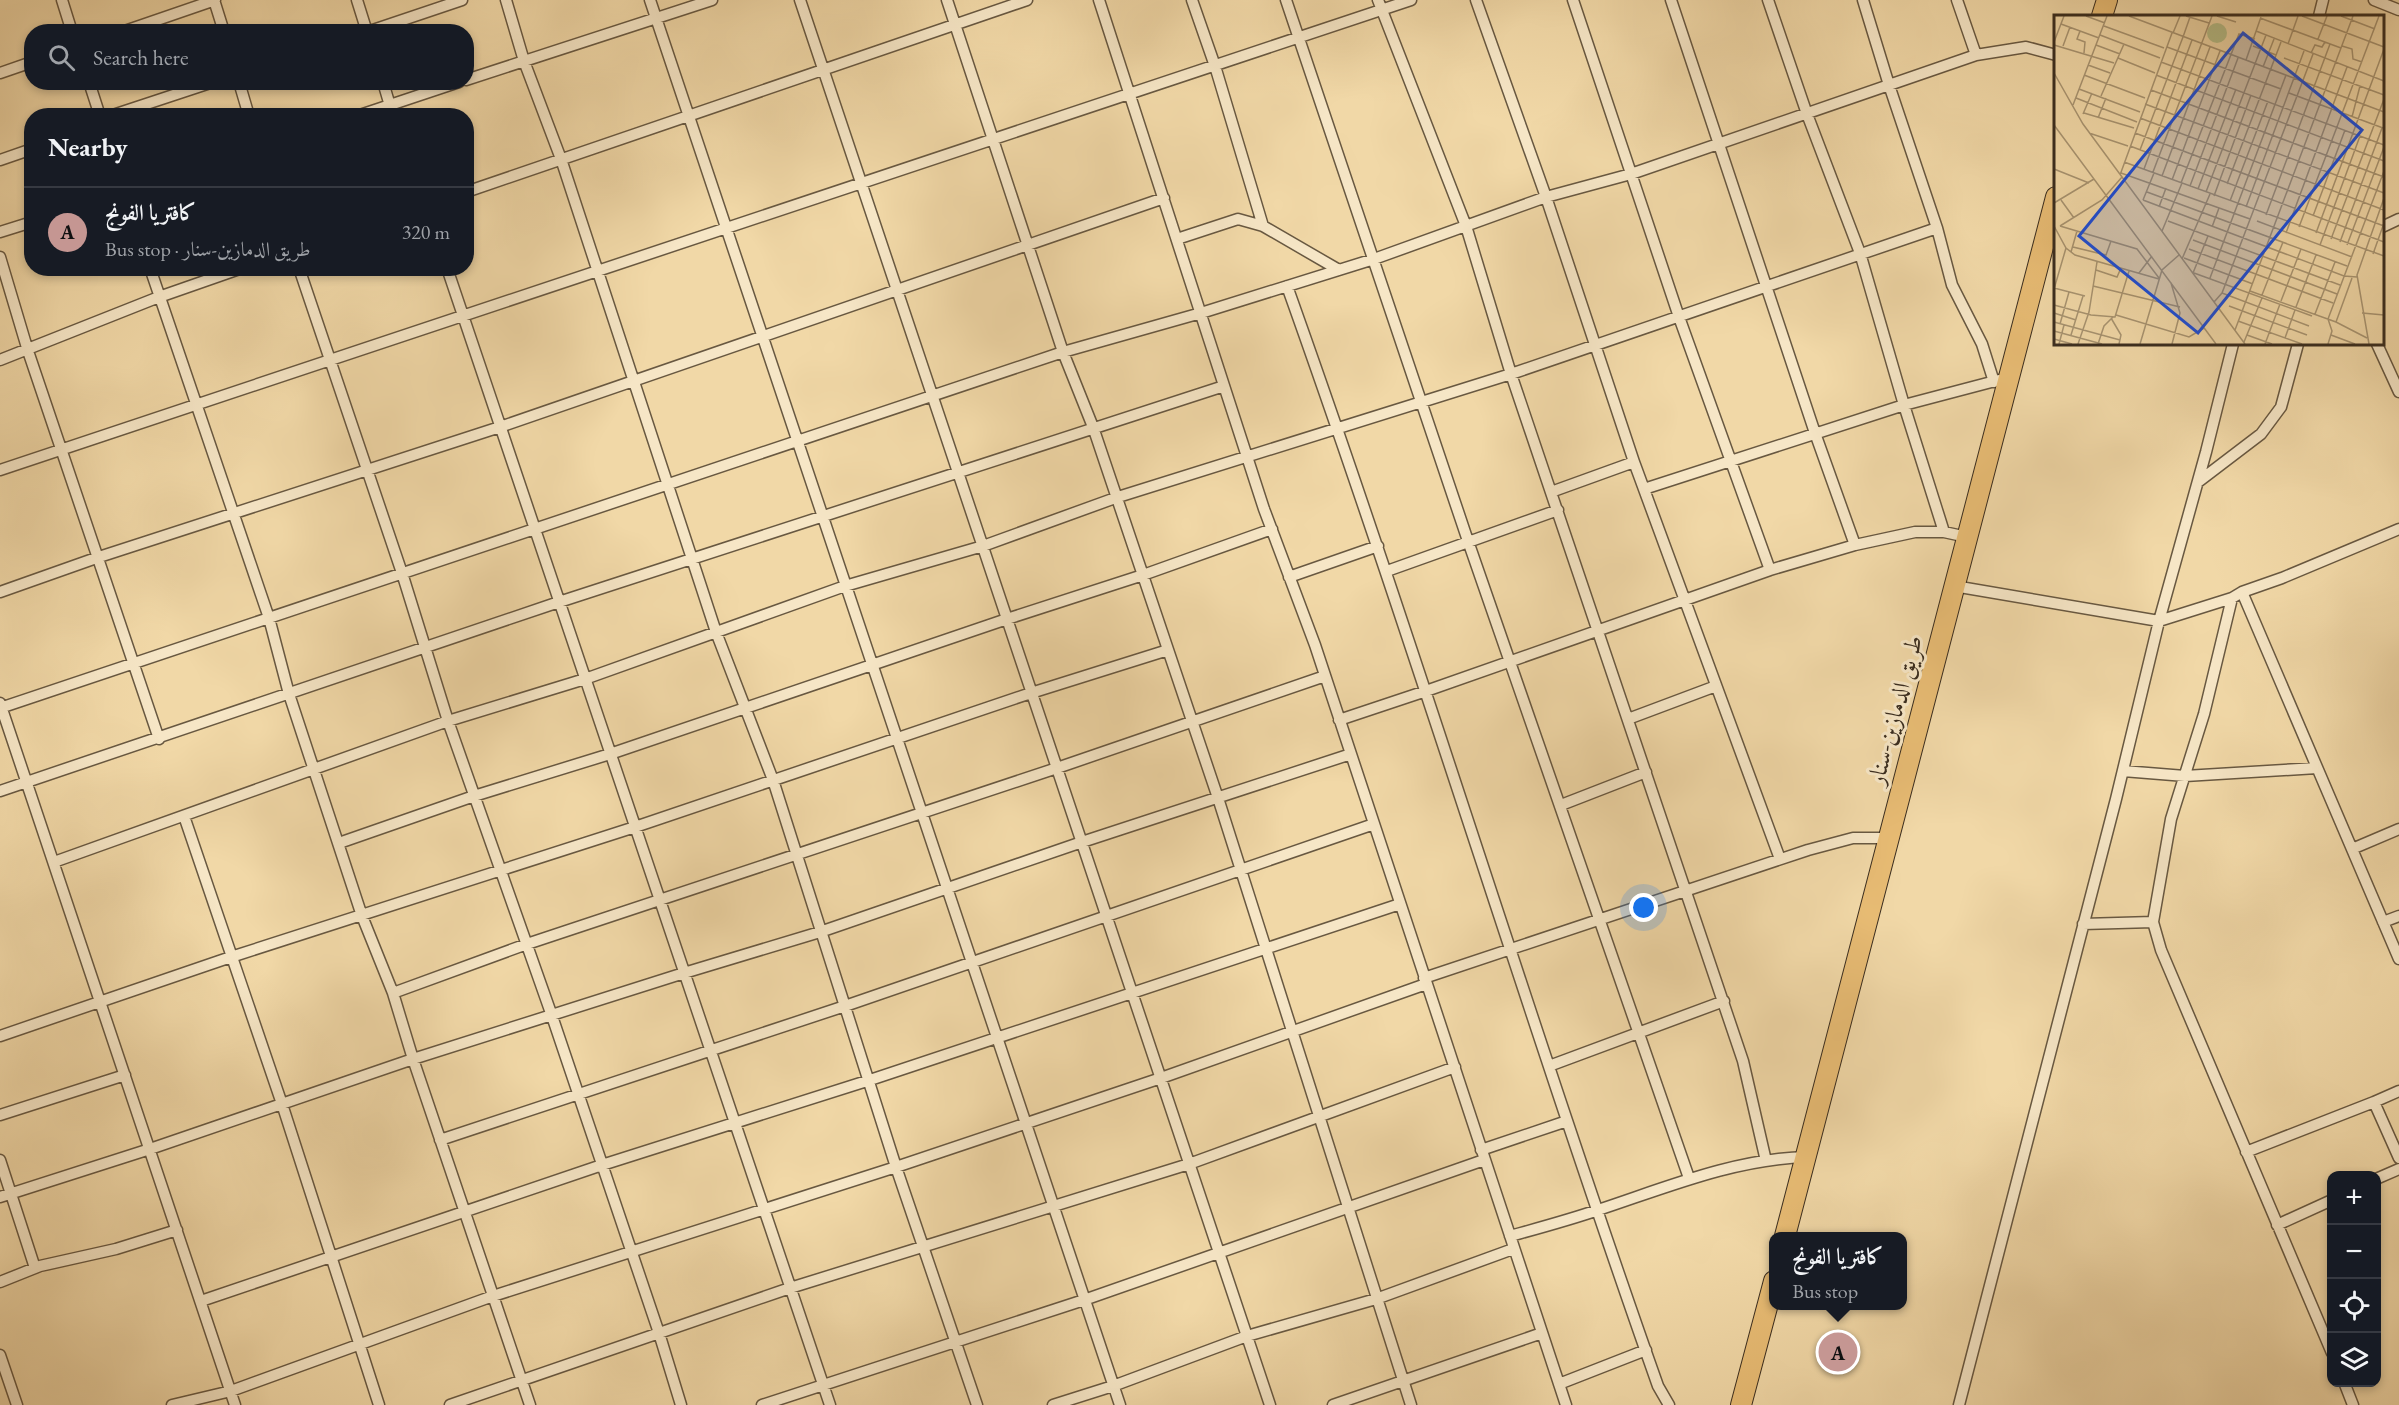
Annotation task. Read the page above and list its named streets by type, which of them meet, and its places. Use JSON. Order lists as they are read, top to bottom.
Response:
{
  "streets": {
    "highway": ["طريق الدمازين-سنار"]
  },
  "page": {
    "search": "Search here",
    "heading": "Nearby",
    "list": [
      {
        "mark": "A",
        "name": "كافتريا الفونج",
        "note": "Bus stop · طريق الدمازين-سنار",
        "value": "320 m"
      }
    ],
    "map_buttons": ["+", "−"],
    "popup": ["كافتريا الفونج", "Bus stop"],
    "pins": "A"
  }
}
